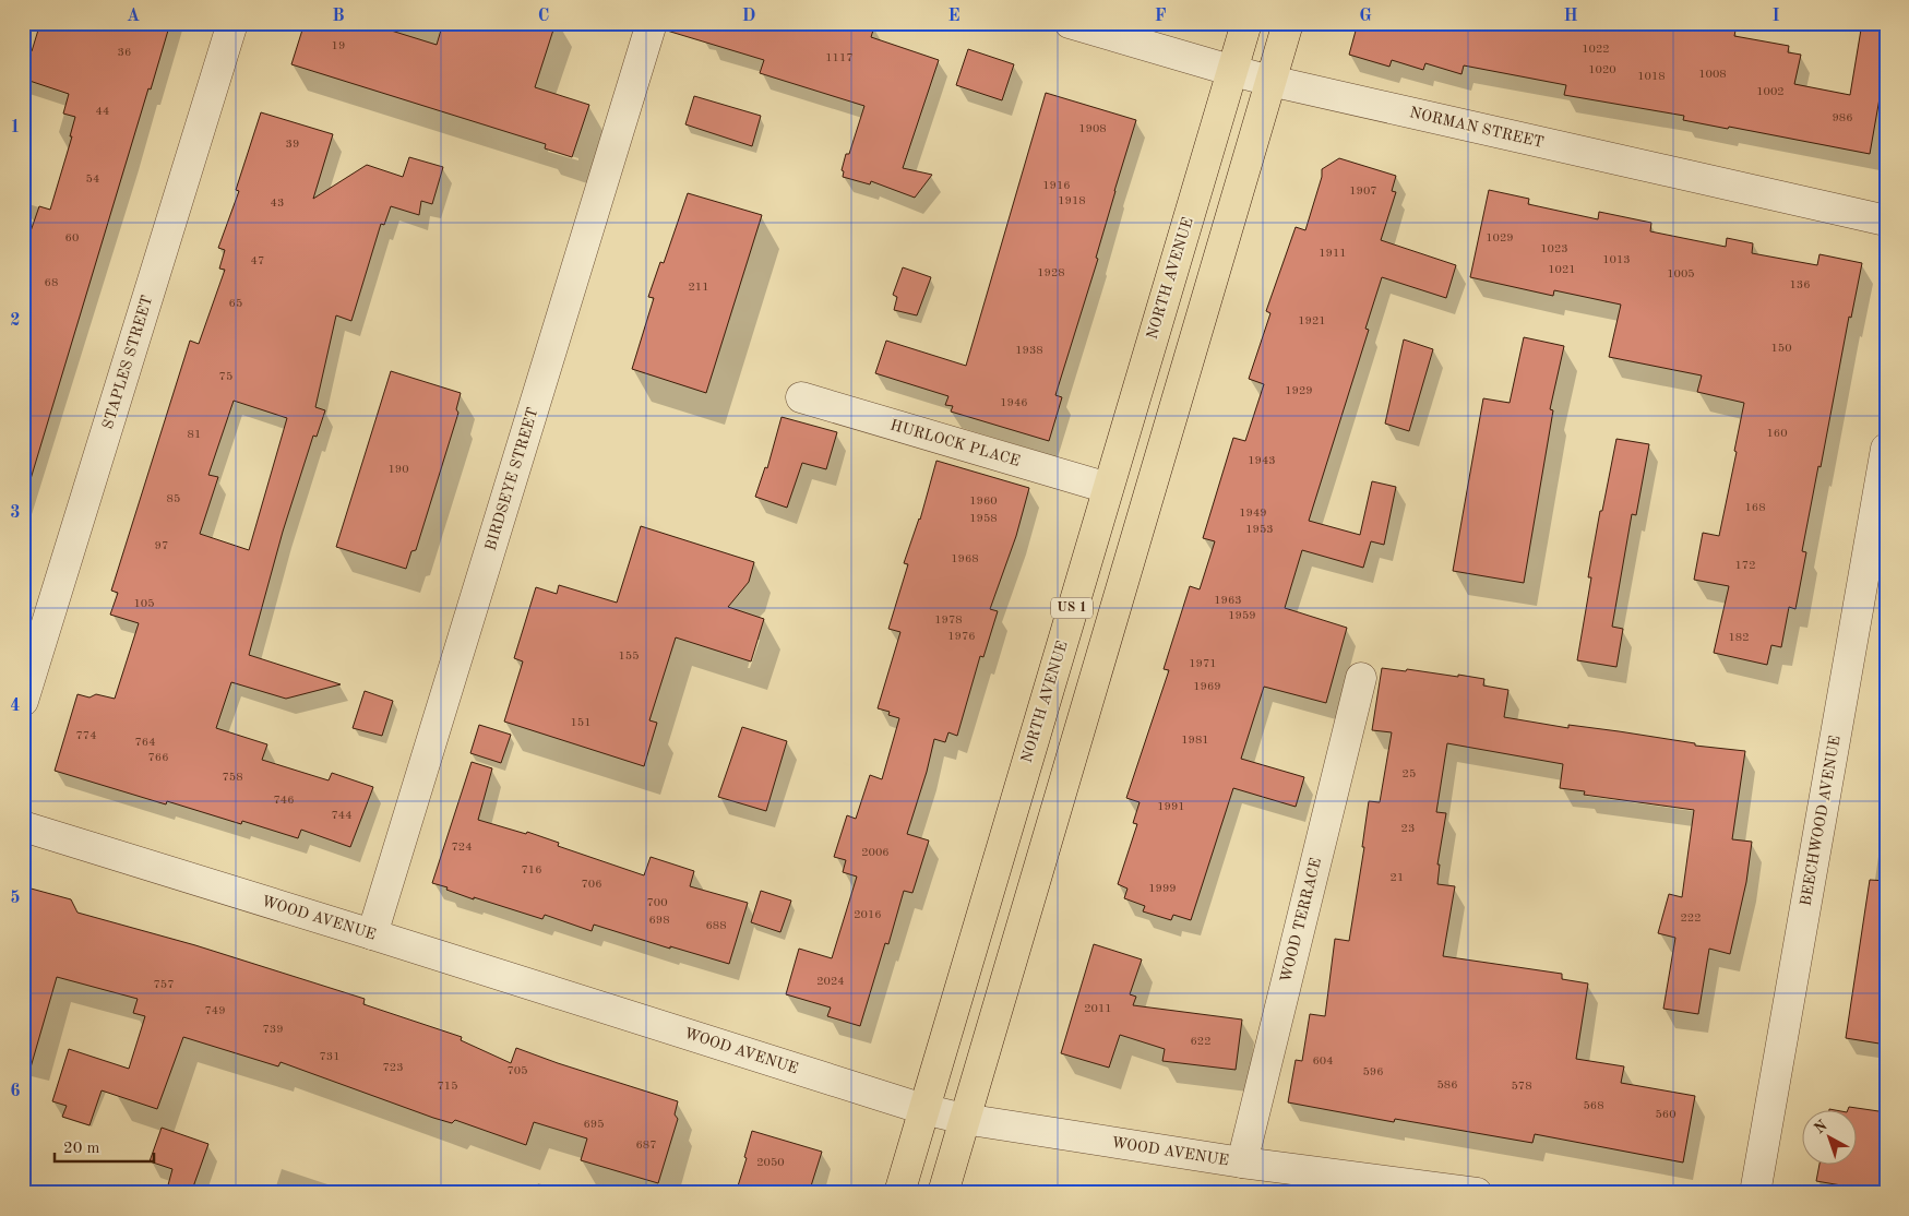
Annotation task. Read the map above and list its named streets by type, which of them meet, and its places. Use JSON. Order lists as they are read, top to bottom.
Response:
{
  "streets": {
    "main road": ["NORTH AVENUE", "US 1"],
    "street": [
      "NORMAN STREET",
      "STAPLES STREET",
      "HURLOCK PLACE",
      "BIRDSEYE STREET",
      "BEECHWOOD AVENUE",
      "WOOD AVENUE",
      "WOOD TERRACE"
    ]
  },
  "crossings": [
    ["NORMAN STREET", "NORTH AVENUE"],
    ["NORMAN STREET", "US 1"],
    ["NORTH AVENUE", "HURLOCK PLACE"],
    ["NORTH AVENUE", "WOOD AVENUE"],
    ["BIRDSEYE STREET", "WOOD AVENUE"],
    ["US 1", "WOOD AVENUE"],
    ["WOOD AVENUE", "WOOD TERRACE"]
  ],
  "house_numbers": [
    "19",
    "1022",
    "36",
    "1117",
    "1020",
    "1008",
    "1018",
    "1002",
    "44",
    "986",
    "1908",
    "39",
    "54",
    "1916",
    "1907",
    "1918",
    "43",
    "60",
    "1029",
    "1023",
    "1911",
    "1013",
    "47",
    "1021",
    "1928",
    "1005",
    "68",
    "136",
    "211",
    "65",
    "1921",
    "150",
    "1938",
    "75",
    "1929",
    "1946",
    "160",
    "81",
    "1943",
    "190",
    "85",
    "1960",
    "168",
    "1949",
    "1958",
    "1953",
    "97",
    "1968",
    "172",
    "1963",
    "105",
    "1959",
    "1978",
    "1976",
    "182",
    "155",
    "1971",
    "1969",
    "151",
    "774",
    "1981",
    "764",
    "766",
    "25",
    "758",
    "746",
    "1991",
    "744",
    "23",
    "724",
    "2006",
    "716",
    "21",
    "706",
    "1999",
    "700",
    "2016",
    "222",
    "698",
    "688",
    "2024",
    "757",
    "2011",
    "749",
    "739",
    "622",
    "731",
    "604",
    "723",
    "705",
    "596",
    "586",
    "715",
    "578",
    "568",
    "560",
    "695",
    "687",
    "2050"
  ],
  "scale_bar": "20 m",
  "north": "top left",
  "grid": {
    "columns": [
      "A",
      "B",
      "C",
      "D",
      "E",
      "F",
      "G",
      "H",
      "I"
    ],
    "rows": [
      "1",
      "2",
      "3",
      "4",
      "5",
      "6"
    ]
  }
}
